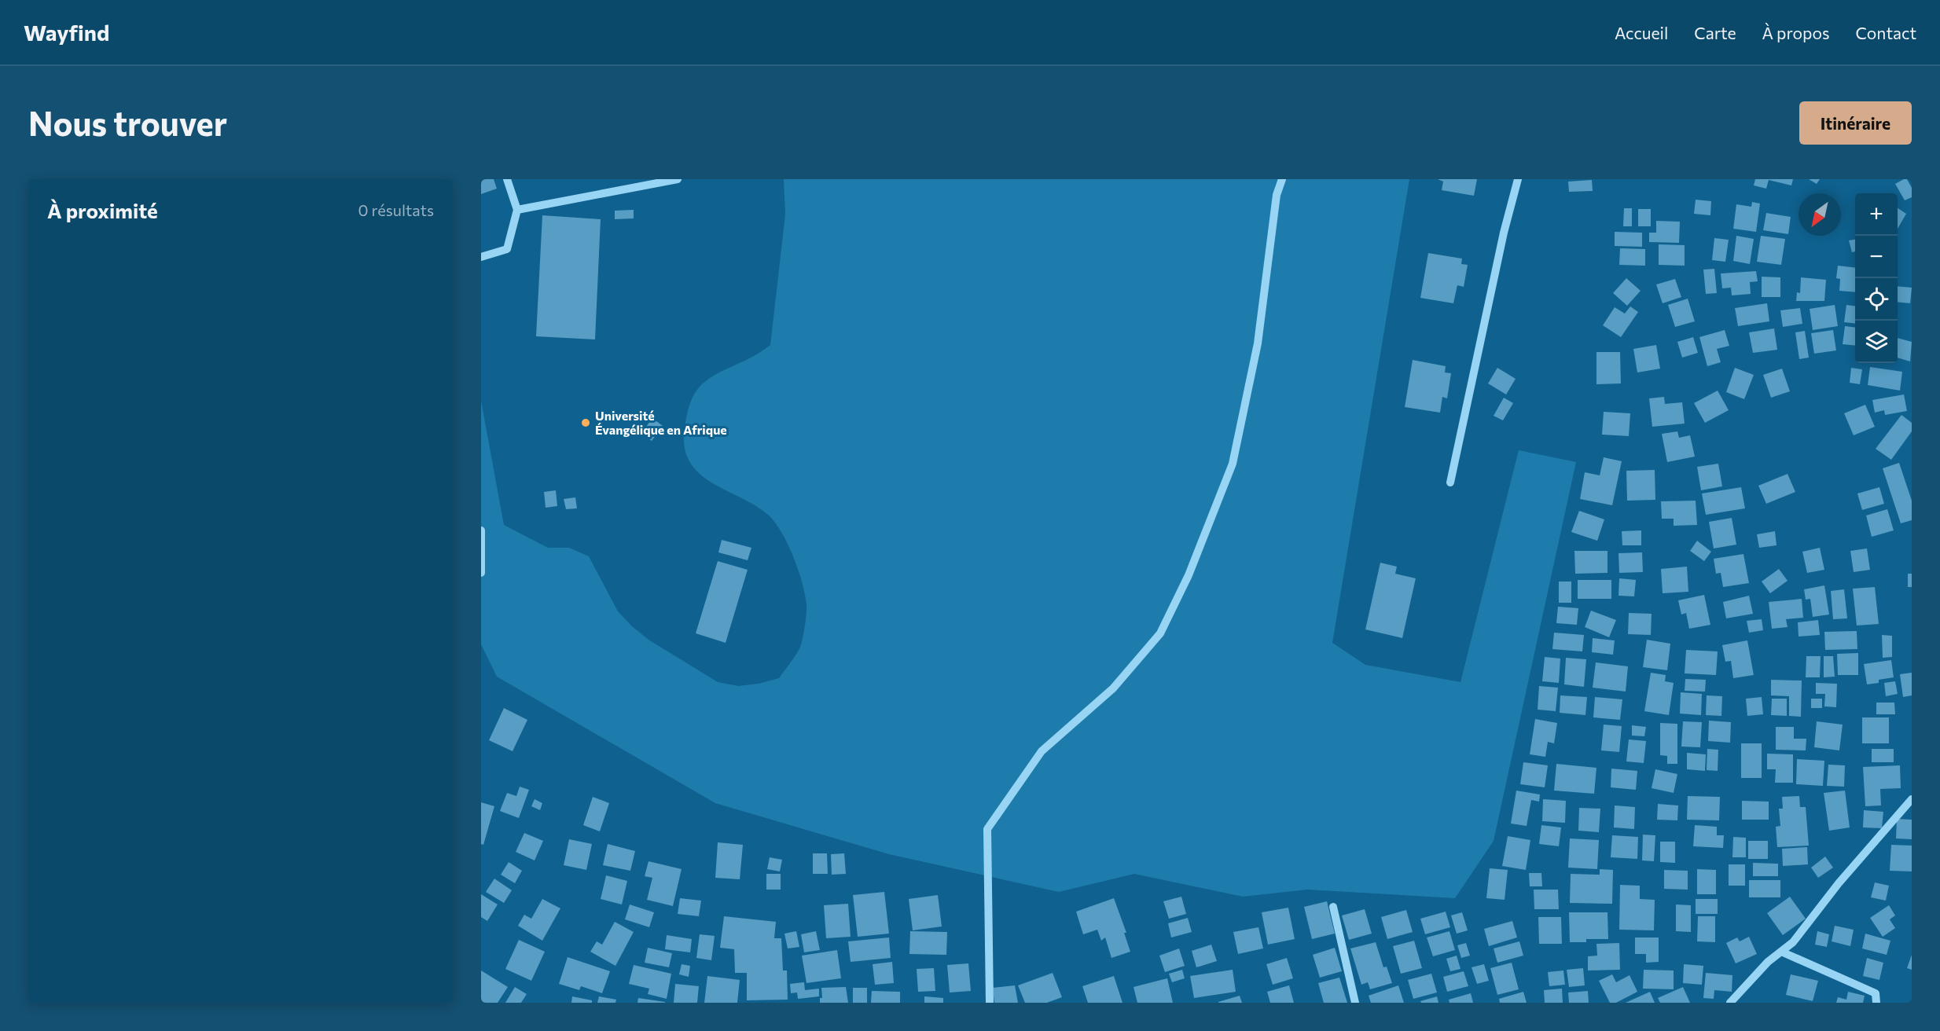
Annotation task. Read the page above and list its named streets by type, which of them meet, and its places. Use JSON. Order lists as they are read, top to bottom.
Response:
{
  "places": ["Université Évangélique en Afrique"],
  "north": "bottom left",
  "page": {
    "header": "Wayfind",
    "nav": [
      "Accueil",
      "Carte",
      "À propos",
      "Contact"
    ],
    "buttons": "Itinéraire",
    "title": "Nous trouver",
    "heading": ["À proximité", "0 résultats"],
    "map_buttons": ["+", "−"]
  }
}
